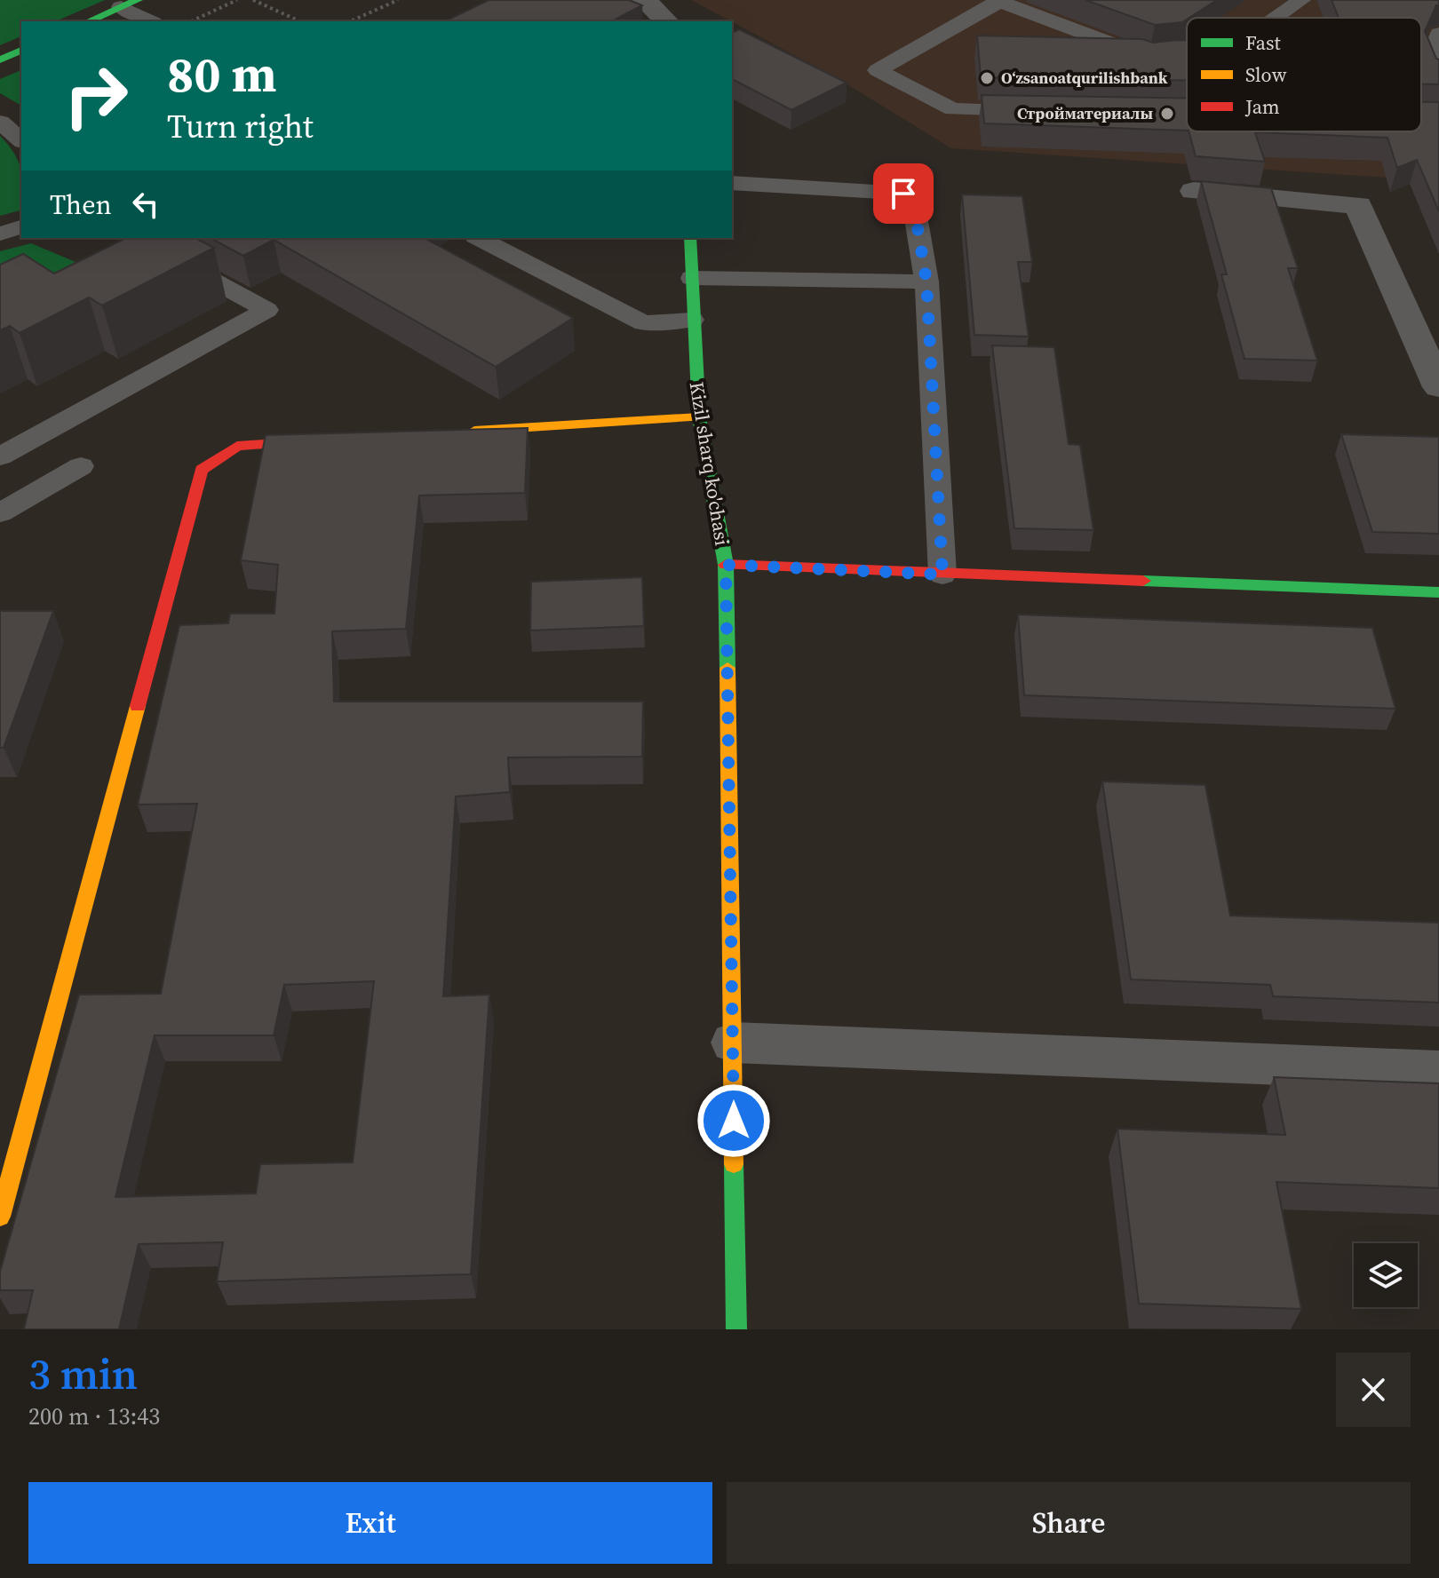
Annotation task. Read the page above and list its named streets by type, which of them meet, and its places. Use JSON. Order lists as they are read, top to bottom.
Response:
{
  "streets": {
    "street": ["Kizil sharq ko'chasi"]
  },
  "places": ["Oʻzsanoatqurilishbank", "Стройматериалы"],
  "legend": ["Fast", "Slow", "Jam"],
  "page": {
    "turn": ["80 m", "Turn right"],
    "then": "Then",
    "heading": ["3 min", "200 m · 13:43"],
    "buttons": ["Exit", "Share"]
  }
}
